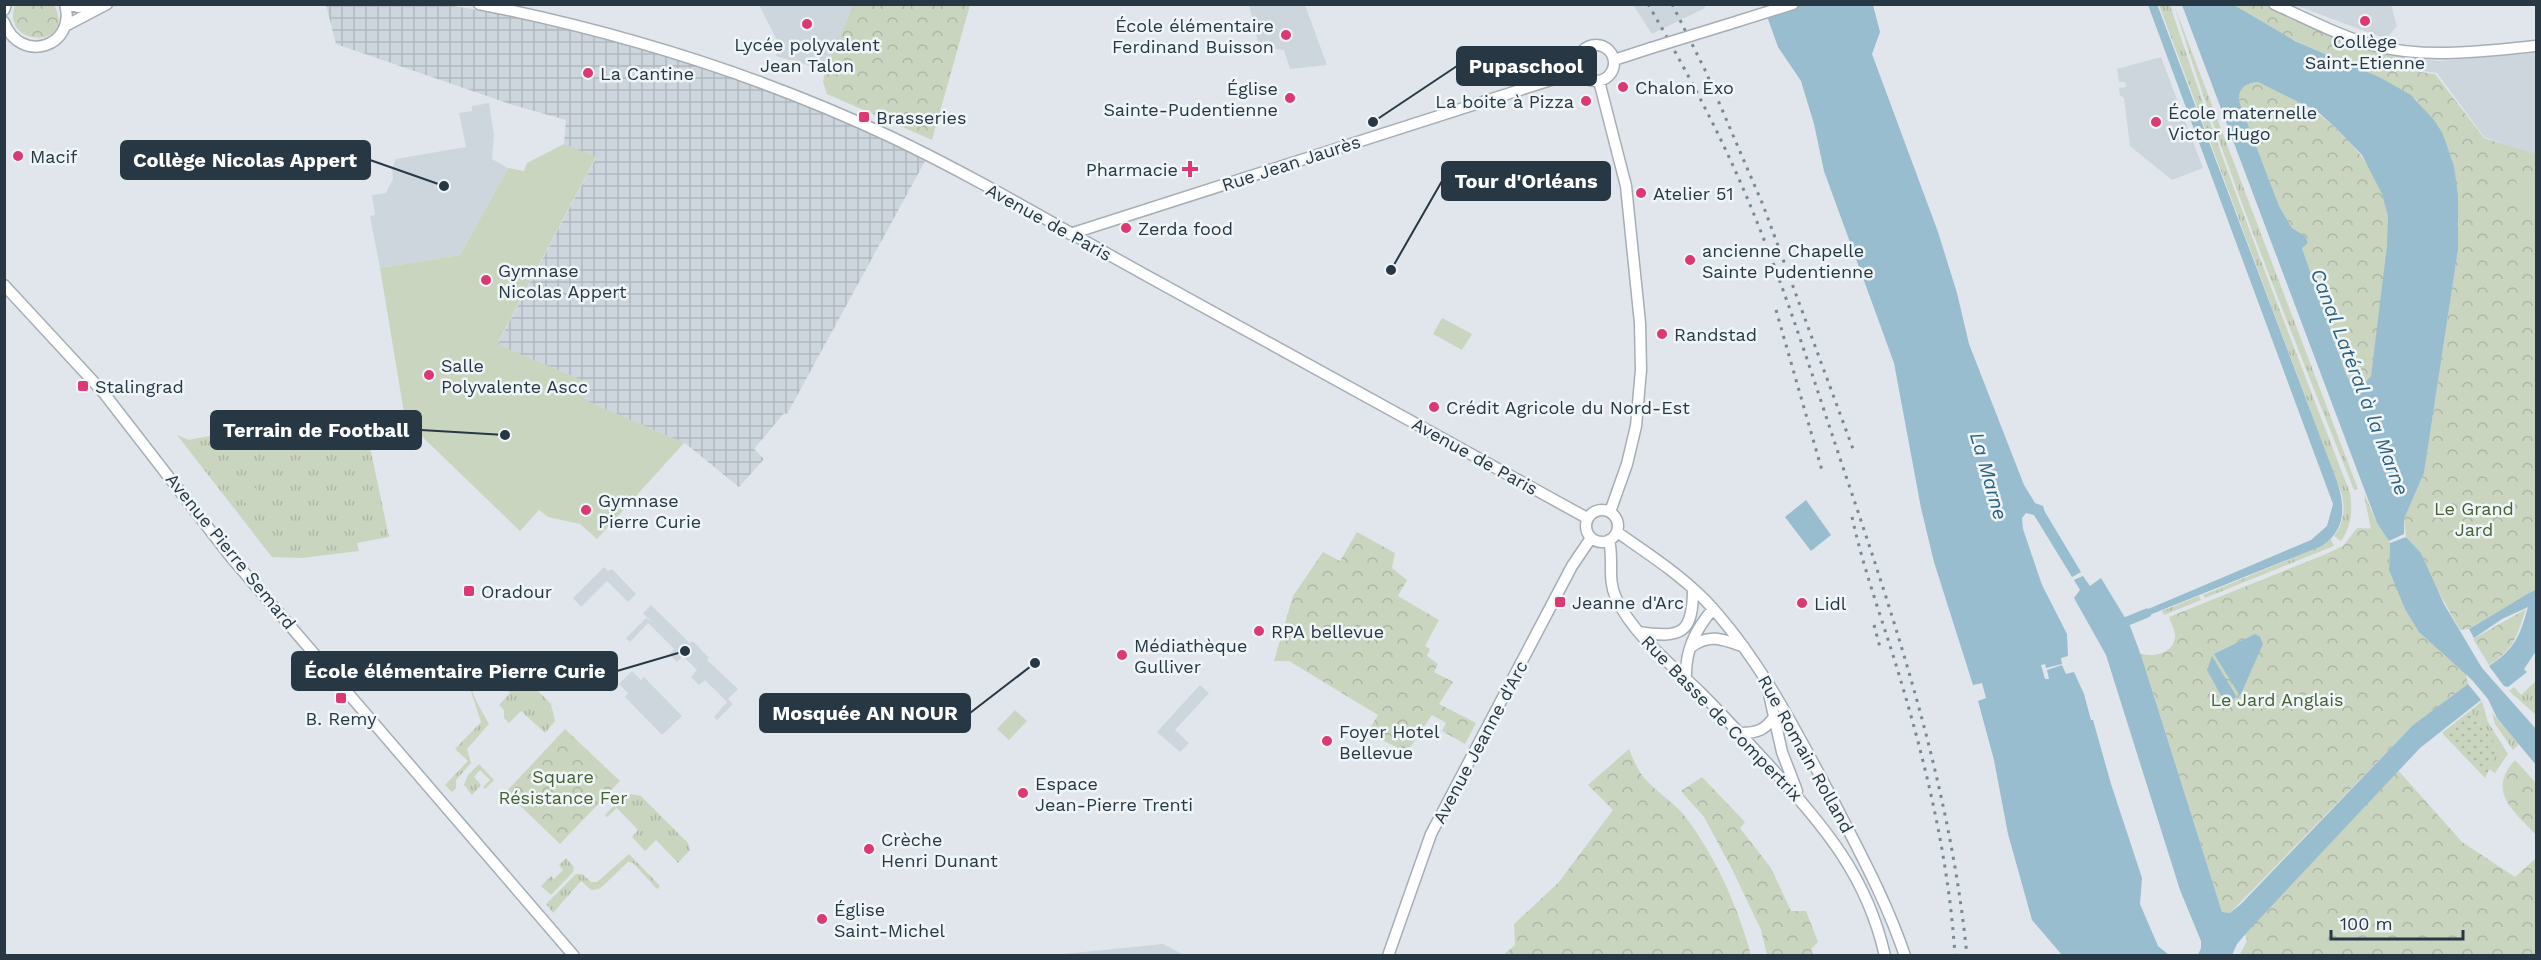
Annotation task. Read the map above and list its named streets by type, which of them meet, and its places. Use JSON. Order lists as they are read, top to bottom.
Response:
{
  "streets": {
    "main road": [
      "Rue Jean Jaurès",
      "Avenue de Paris",
      "Avenue Pierre Semard",
      "Rue Basse de Compertrix",
      "Avenue Jeanne d'Arc",
      "Rue Romain Rolland"
    ]
  },
  "crossings": [
    ["Rue Jean Jaurès", "Avenue de Paris"],
    ["Avenue de Paris", "Rue Basse de Compertrix"],
    ["Avenue de Paris", "Avenue Jeanne d'Arc"],
    ["Avenue de Paris", "Rue Romain Rolland"],
    ["Rue Basse de Compertrix", "Avenue Jeanne d'Arc"],
    ["Rue Basse de Compertrix", "Rue Romain Rolland"],
    ["Avenue Jeanne d'Arc", "Rue Romain Rolland"]
  ],
  "water": ["Canal Latéral à la Marne", "La Marne"],
  "parks": ["Le Grand Jard", "Le Jard Anglais", "Square Résistance Fer"],
  "places": {
    "other": [
      "Collège Saint-Etienne",
      "Lycée polyvalent Jean Talon",
      "École élémentaire Ferdinand Buisson",
      "La Cantine",
      "Chalon Exo",
      "Église Sainte-Pudentienne",
      "La boite à Pizza",
      "Pupaschool",
      "École maternelle Victor Hugo",
      "Macif",
      "Collège Nicolas Appert",
      "Atelier 51",
      "Zerda food",
      "ancienne Chapelle Sainte Pudentienne",
      "Tour d'Orléans",
      "Gymnase Nicolas Appert",
      "Randstad",
      "Salle Polyvalente Ascc",
      "Crédit Agricole du Nord-Est",
      "Terrain de Football",
      "Gymnase Pierre Curie",
      "Lidl",
      "RPA bellevue",
      "École élémentaire Pierre Curie",
      "Médiathèque Gulliver",
      "Mosquée AN NOUR",
      "Foyer Hotel Bellevue",
      "Espace Jean-Pierre Trenti",
      "Crèche Henri Dunant",
      "Église Saint-Michel"
    ],
    "transit": [
      "Brasseries",
      "Stalingrad",
      "Oradour",
      "Jeanne d'Arc",
      "B. Remy"
    ],
    "health": ["Pharmacie"]
  },
  "scale_bar": "100 m"
}
